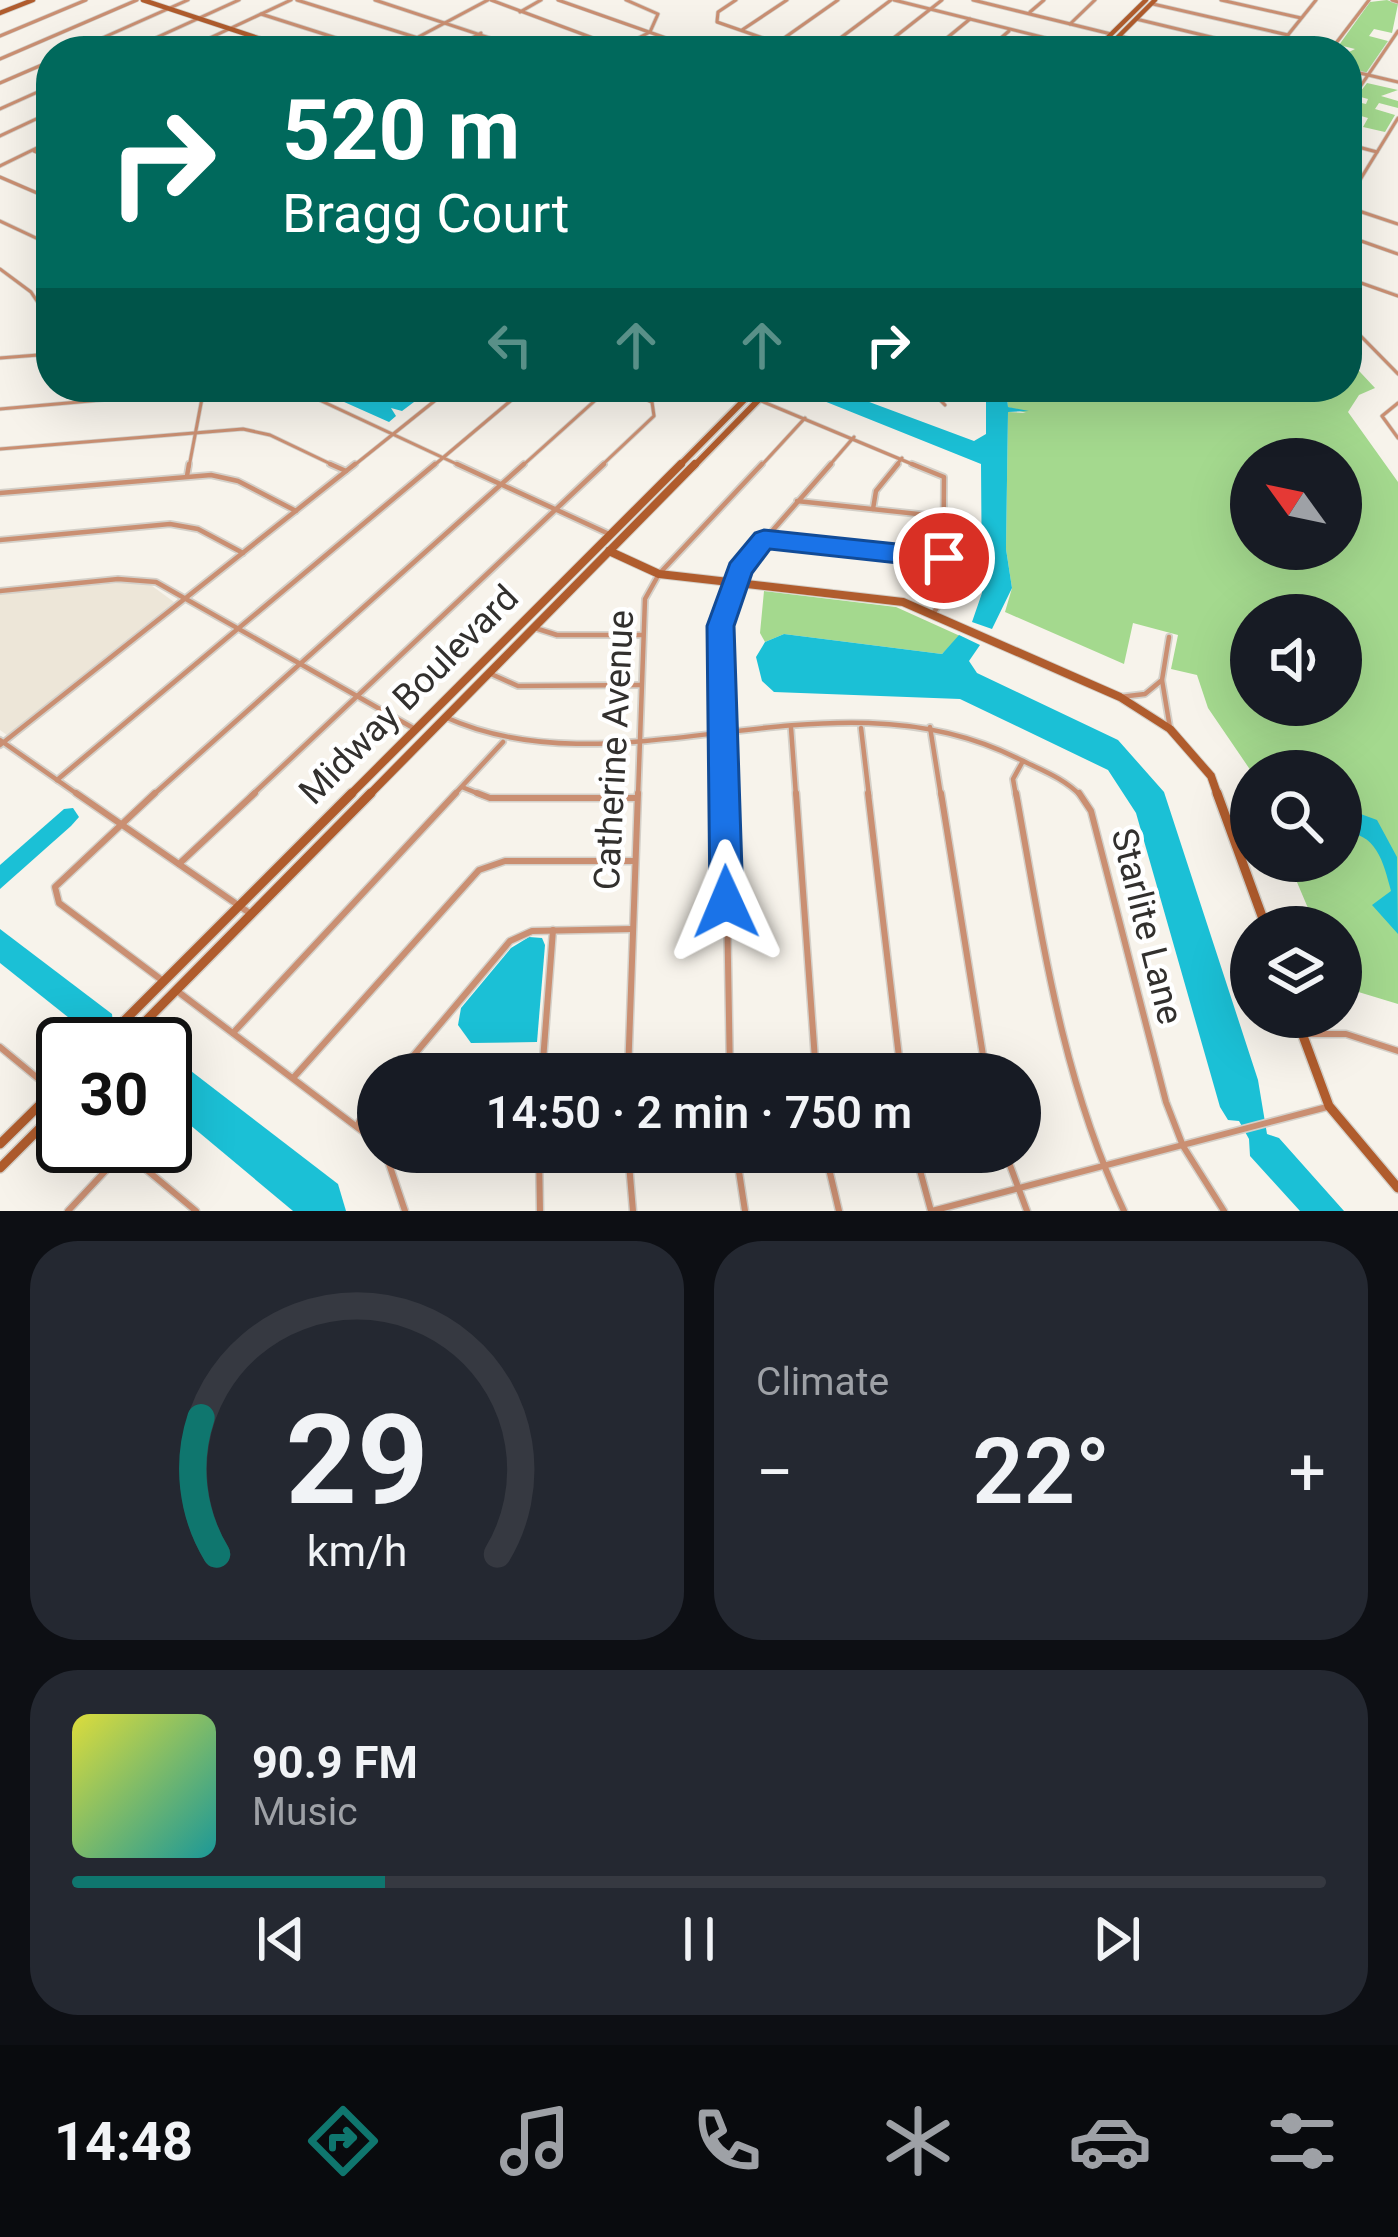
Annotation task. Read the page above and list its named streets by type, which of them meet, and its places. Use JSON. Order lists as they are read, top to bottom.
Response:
{
  "streets": {
    "street": ["Midway Boulevard", "Catherine Avenue", "Starlite Lane"]
  },
  "crossings": [
    ["Midway Boulevard", "Starlite Lane"],
    ["Catherine Avenue", "Starlite Lane"]
  ],
  "north": "top left",
  "page": {
    "turn": ["520 m", "Bragg Court"],
    "limit": "30",
    "trip": "14:50 · 2 min · 750 m",
    "tile": "Climate",
    "heat": ["−", "22°", "+"],
    "song": ["90.9 FM", "Music"],
    "tabs": "14:48",
    "gauge": ["29", "km/h"]
  }
}
